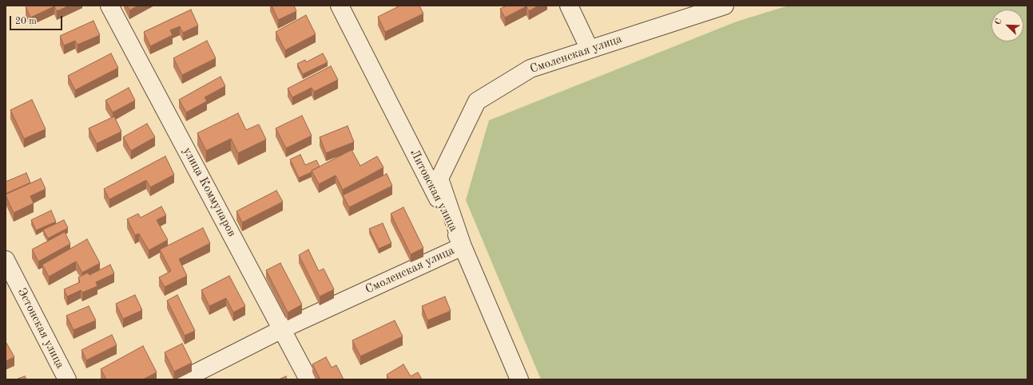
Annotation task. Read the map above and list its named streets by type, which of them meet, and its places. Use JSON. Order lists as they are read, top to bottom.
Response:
{
  "streets": {
    "street": [
      "Смоленская улица",
      "Литовская улица",
      "улица Коммунаров",
      "Эстонская улица"
    ]
  },
  "crossings": [
    ["Смоленская улица", "Литовская улица"],
    ["Смоленская улица", "улица Коммунаров"]
  ],
  "scale_bar": "20 m",
  "north": "top left"
}
